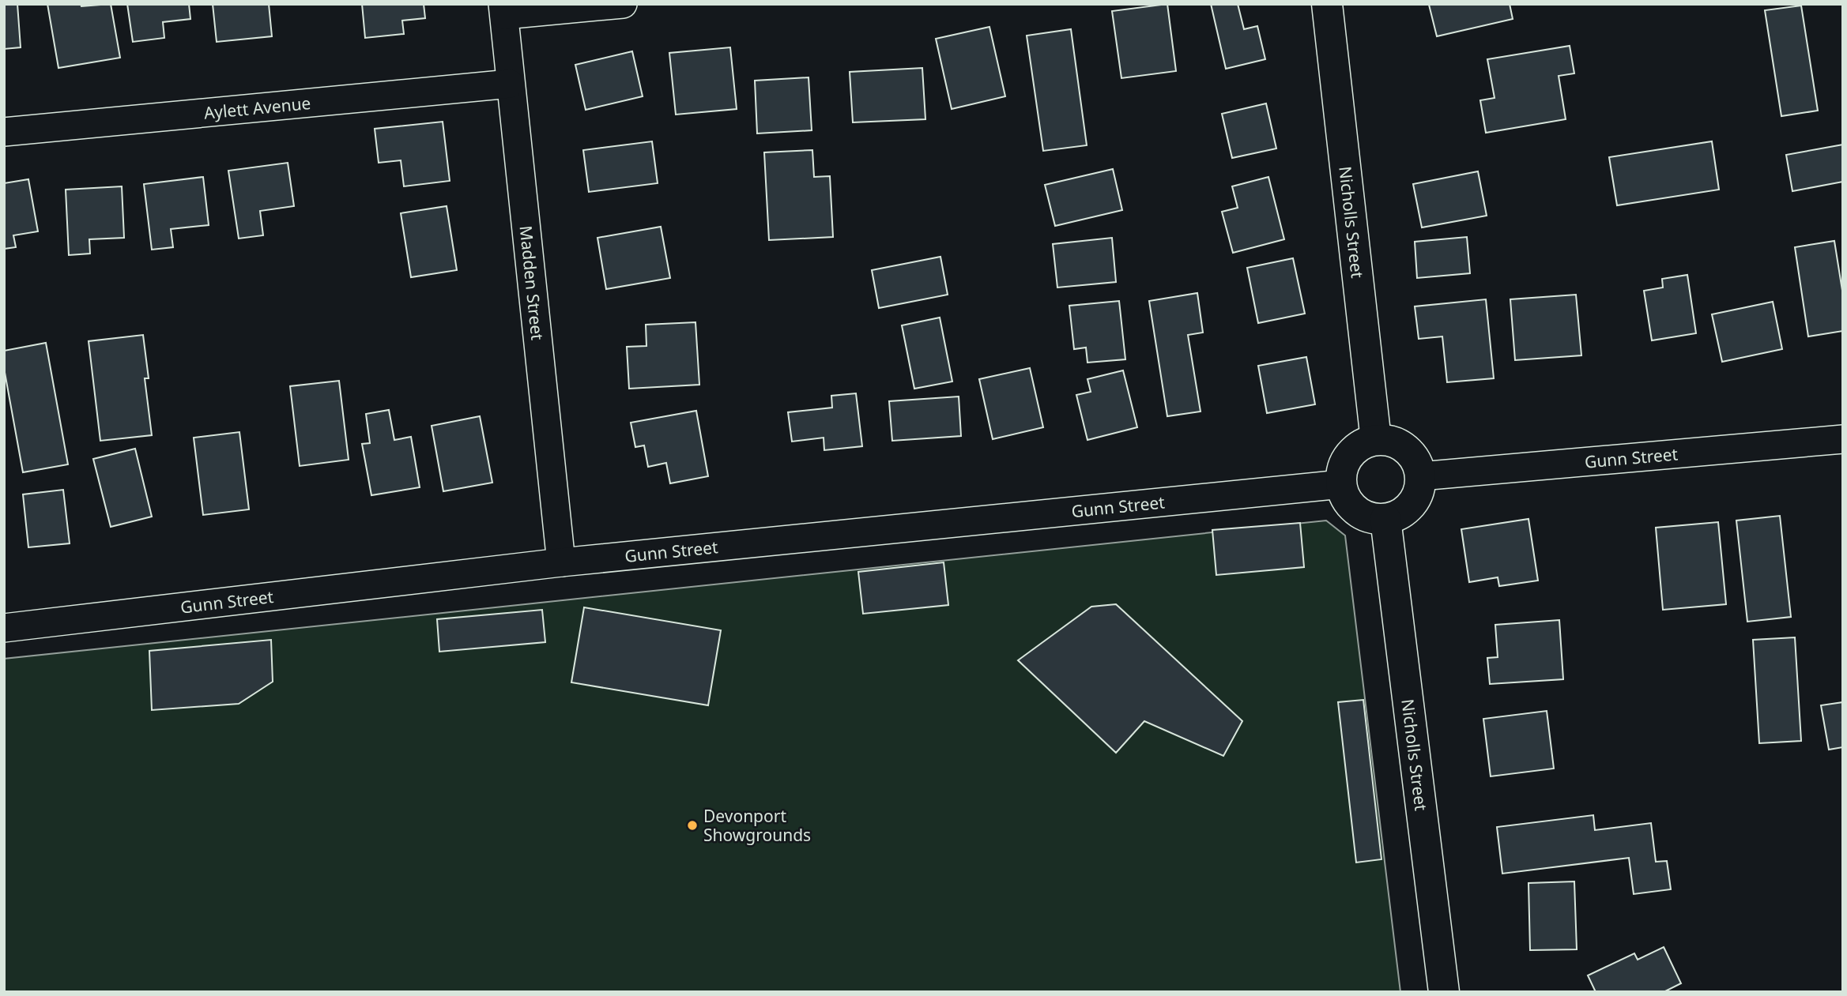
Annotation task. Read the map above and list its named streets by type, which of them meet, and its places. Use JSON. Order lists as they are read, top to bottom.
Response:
{
  "streets": {
    "street": [
      "Aylett Avenue",
      "Nicholls Street",
      "Madden Street",
      "Gunn Street"
    ]
  },
  "crossings": [
    ["Aylett Avenue", "Madden Street"],
    ["Nicholls Street", "Gunn Street"],
    ["Madden Street", "Gunn Street"]
  ],
  "places": ["Devonport Showgrounds"]
}
